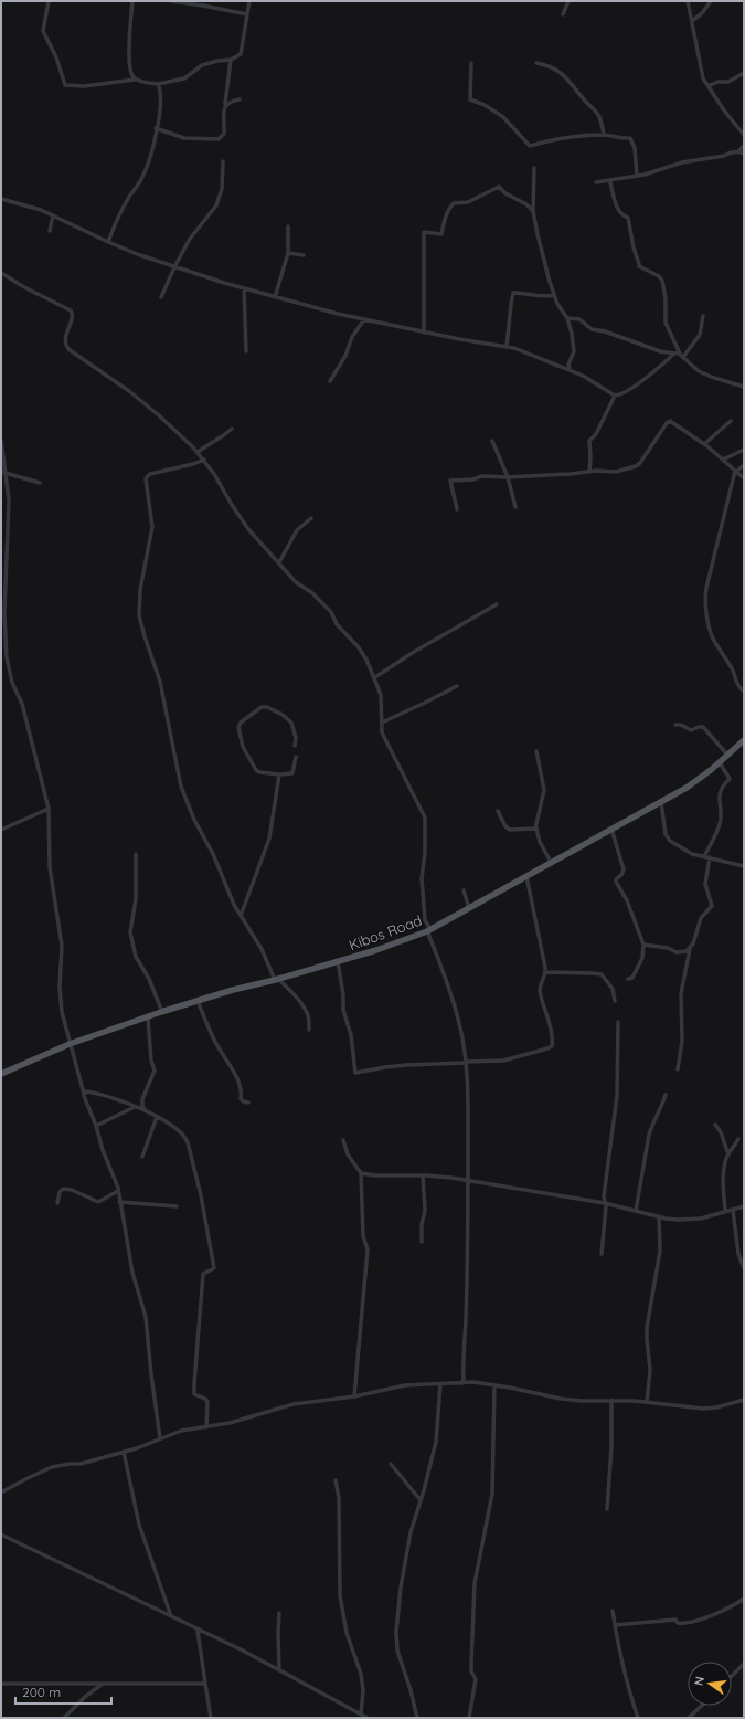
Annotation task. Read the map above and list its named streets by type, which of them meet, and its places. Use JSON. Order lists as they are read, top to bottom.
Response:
{
  "streets": {
    "main road": ["Kibos Road"]
  },
  "scale_bar": "200 m",
  "north": "left"
}
